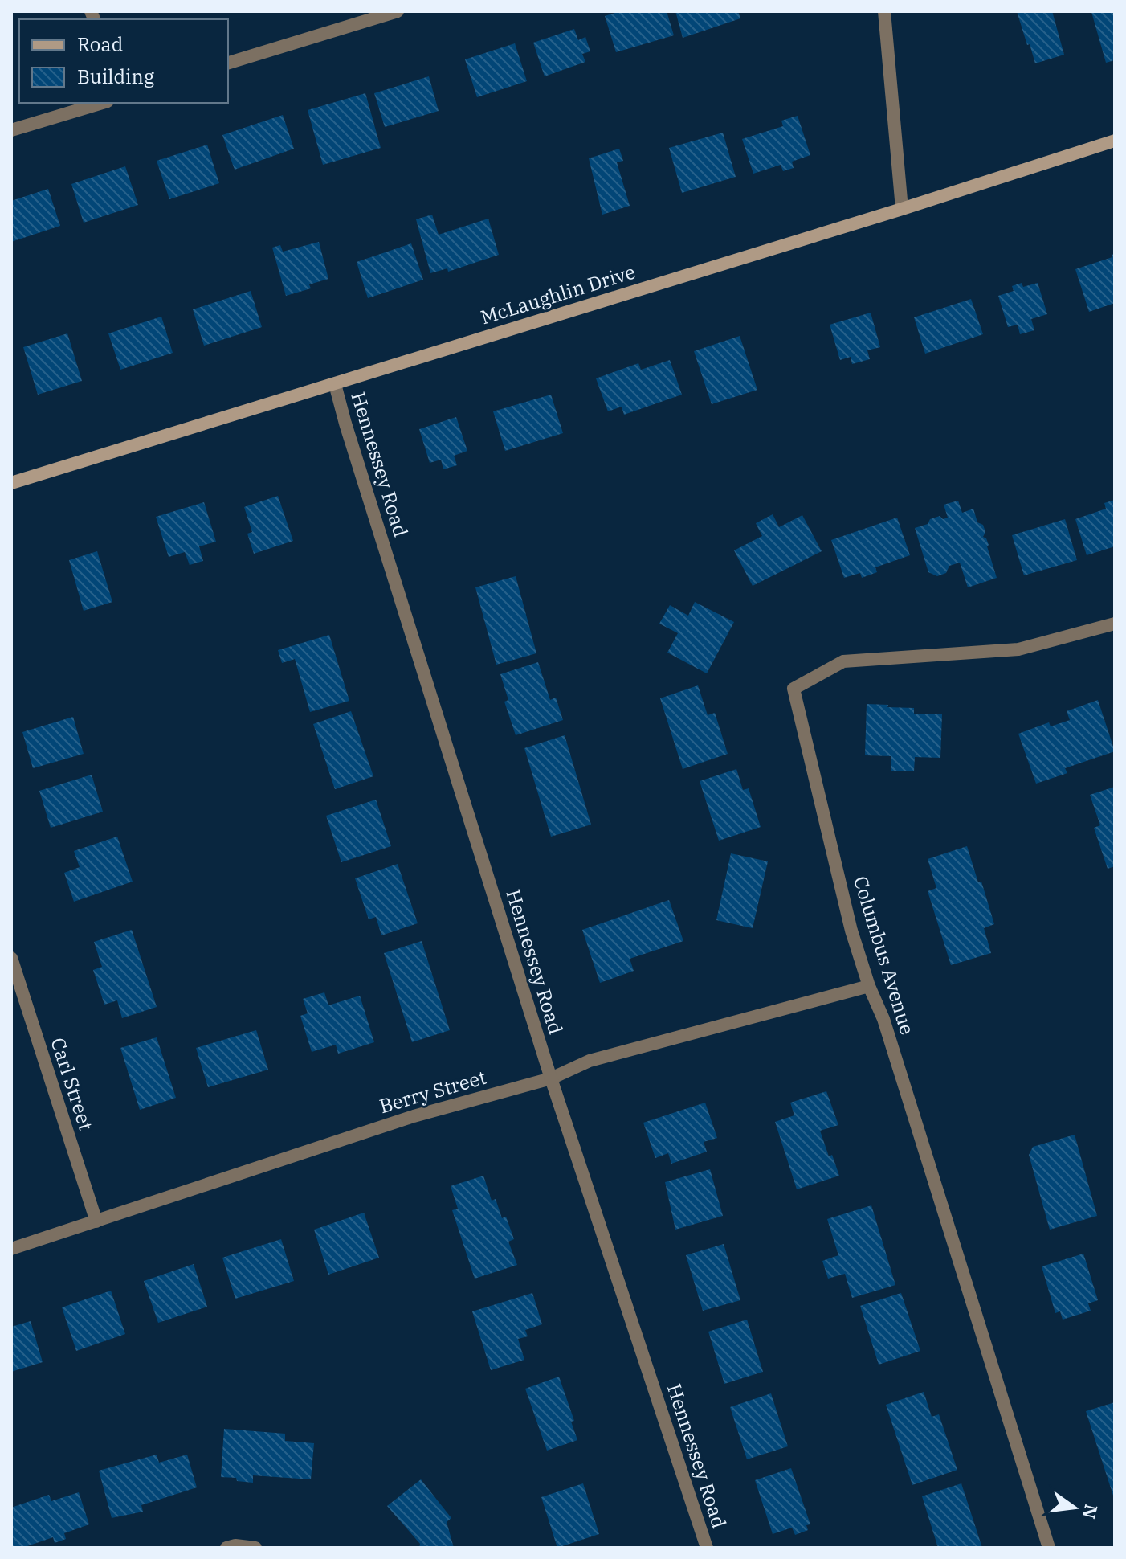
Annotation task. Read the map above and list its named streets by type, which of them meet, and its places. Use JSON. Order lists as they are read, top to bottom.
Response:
{
  "streets": {
    "main road": ["McLaughlin Drive"],
    "street": [
      "Hennessey Road",
      "Columbus Avenue",
      "Carl Street",
      "Berry Street"
    ]
  },
  "crossings": [
    ["McLaughlin Drive", "Hennessey Road"],
    ["Hennessey Road", "Berry Street"],
    ["Columbus Avenue", "Berry Street"],
    ["Carl Street", "Berry Street"]
  ],
  "legend": ["Road", "Building"],
  "north": "right"
}
